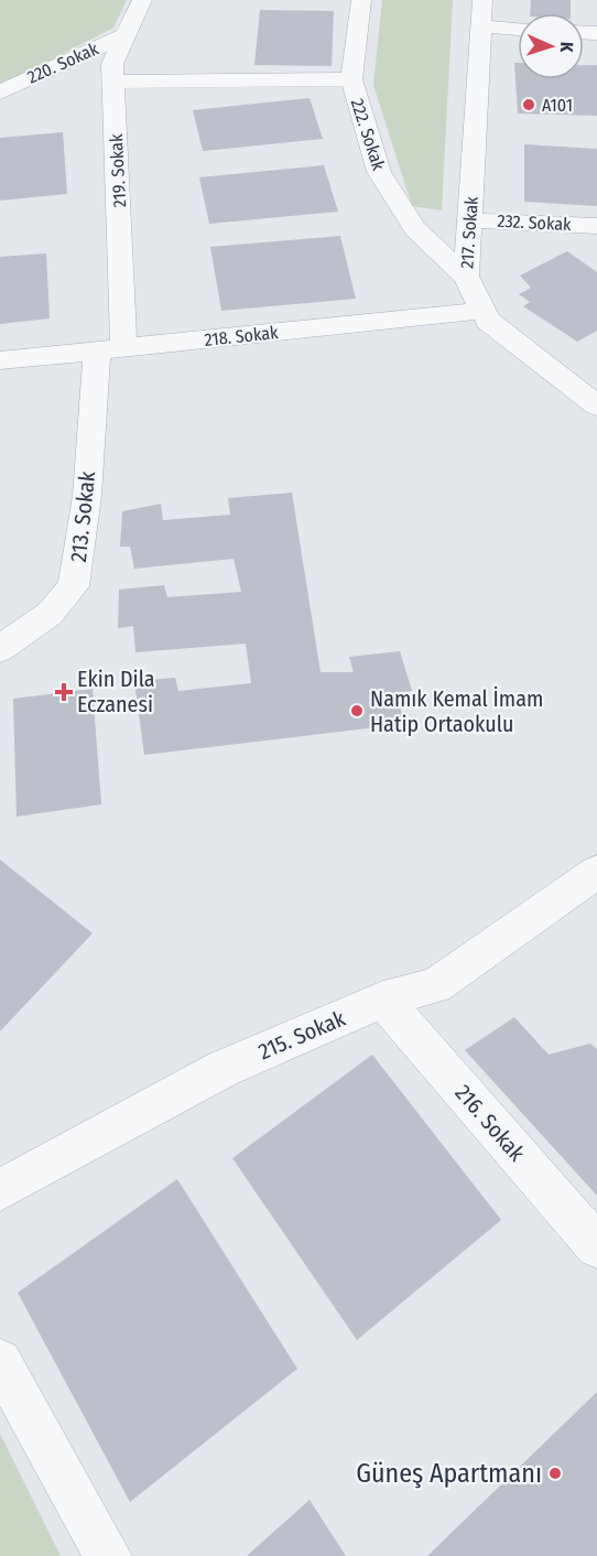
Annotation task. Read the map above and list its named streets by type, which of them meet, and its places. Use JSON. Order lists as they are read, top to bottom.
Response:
{
  "streets": {
    "street": [
      "220. Sokak",
      "222. Sokak",
      "219. Sokak",
      "232. Sokak",
      "217. Sokak",
      "218. Sokak",
      "213. Sokak",
      "215. Sokak",
      "216. Sokak"
    ]
  },
  "crossings": [
    ["220. Sokak", "219. Sokak"],
    ["222. Sokak", "217. Sokak"],
    ["219. Sokak", "218. Sokak"],
    ["219. Sokak", "213. Sokak"],
    ["232. Sokak", "217. Sokak"],
    ["217. Sokak", "218. Sokak"],
    ["218. Sokak", "213. Sokak"],
    ["215. Sokak", "216. Sokak"]
  ],
  "places": {
    "other": ["A101", "Namık Kemal İmam Hatip Ortaokulu", "Güneş Apartmanı"],
    "health": ["Ekin Dila Eczanesi"]
  },
  "north": "right"
}
